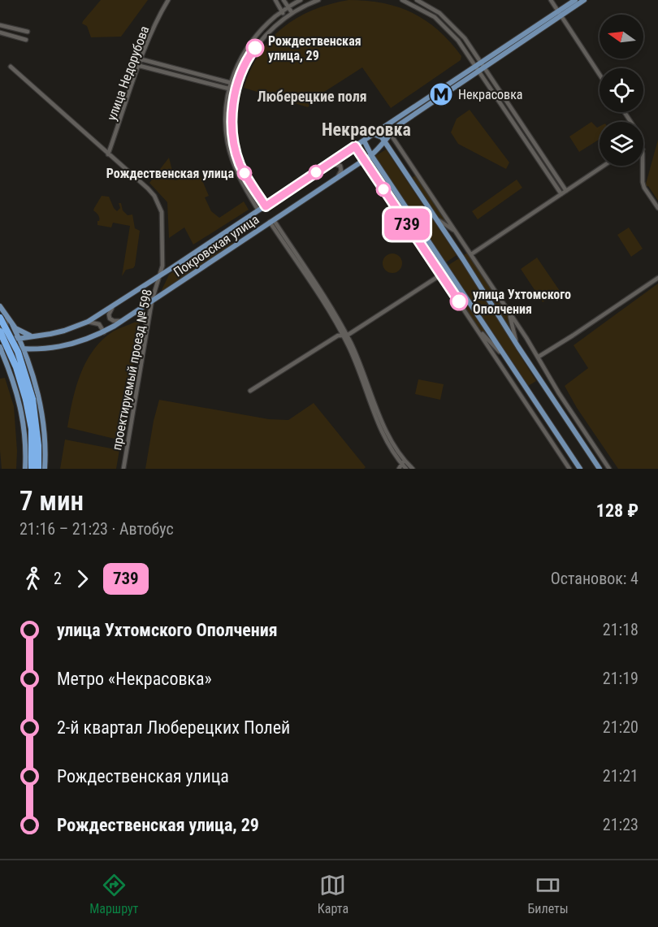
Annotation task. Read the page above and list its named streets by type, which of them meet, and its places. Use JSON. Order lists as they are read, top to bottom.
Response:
{
  "streets": {
    "main road": ["Покровская улица"],
    "street": ["улица Недорубова", "проектируемый проезд № 598"]
  },
  "crossings": [
    ["улица Недорубова", "проектируемый проезд № 598"],
    ["Покровская улица", "проектируемый проезд № 598"]
  ],
  "districts": ["Люберецкие поля", "Некрасовка"],
  "places": {
    "other": ["Рождественская улица, 29", "Рождественская улица", "улица Ухтомского Ополчения"],
    "metro station": ["Некрасовка"]
  },
  "lines": ["bus line 739"],
  "north": "left",
  "page": {
    "on_map": "739",
    "heading": ["7 мин", "21:16 – 21:23 · Автобус", "128 ₽"],
    "legs": ["2", "739", "Остановок: 4"],
    "list": [
      {
        "name": "улица Ухтомского Ополчения",
        "value": "21:18"
      },
      {
        "name": "Метро «Некрасовка»",
        "value": "21:19"
      },
      {
        "name": "2-й квартал Люберецких Полей",
        "value": "21:20"
      },
      {
        "name": "Рождественская улица",
        "value": "21:21"
      },
      {
        "name": "Рождественская улица, 29",
        "value": "21:23"
      }
    ],
    "tabs": ["Маршрут", "Карта", "Билеты"]
  }
}
